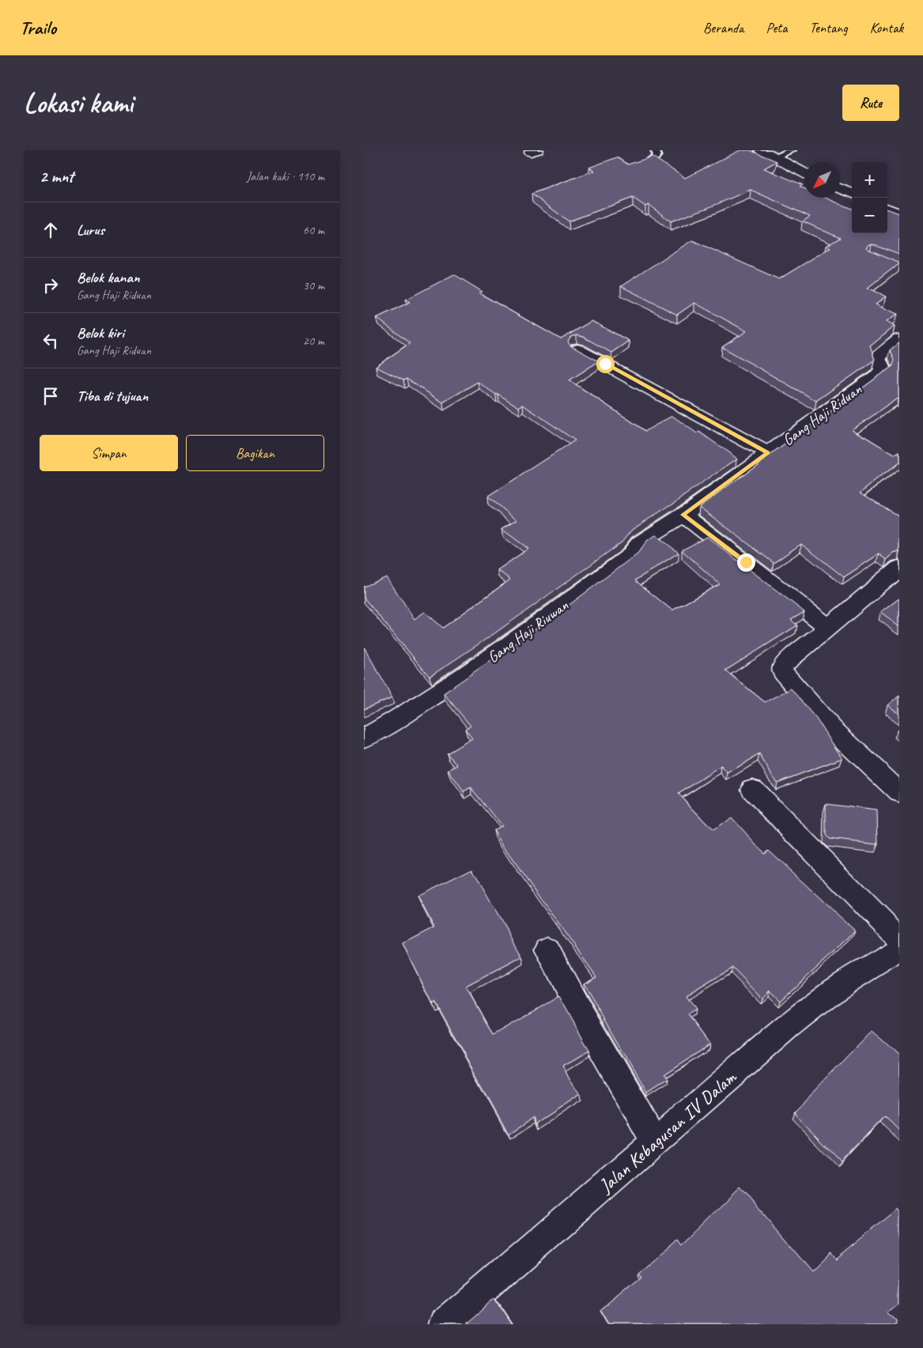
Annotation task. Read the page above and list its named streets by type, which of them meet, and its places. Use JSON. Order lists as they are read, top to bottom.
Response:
{
  "streets": {
    "street": ["Gang Haji Riduan", "Gang Haji Riuwan", "Jalan Kebagusan IV Dalam"]
  },
  "crossings": [
    ["Gang Haji Riduan", "Gang Haji Riuwan"]
  ],
  "north": "bottom left",
  "page": {
    "header": "Trailo",
    "nav": [
      "Beranda",
      "Peta",
      "Tentang",
      "Kontak"
    ],
    "buttons": [
      "Rute",
      ["Simpan", "Bagikan"]
    ],
    "title": "Lokasi kami",
    "heading": ["2 mnt", "Jalan kaki · 110 m"],
    "map_buttons": ["+", "−"],
    "list": [
      ["Lurus", "60 m"],
      ["Belok kanan", "Gang Haji Riduan", "30 m"],
      ["Belok kiri", "Gang Haji Riduan", "20 m"],
      "Tiba di tujuan"
    ]
  }
}
